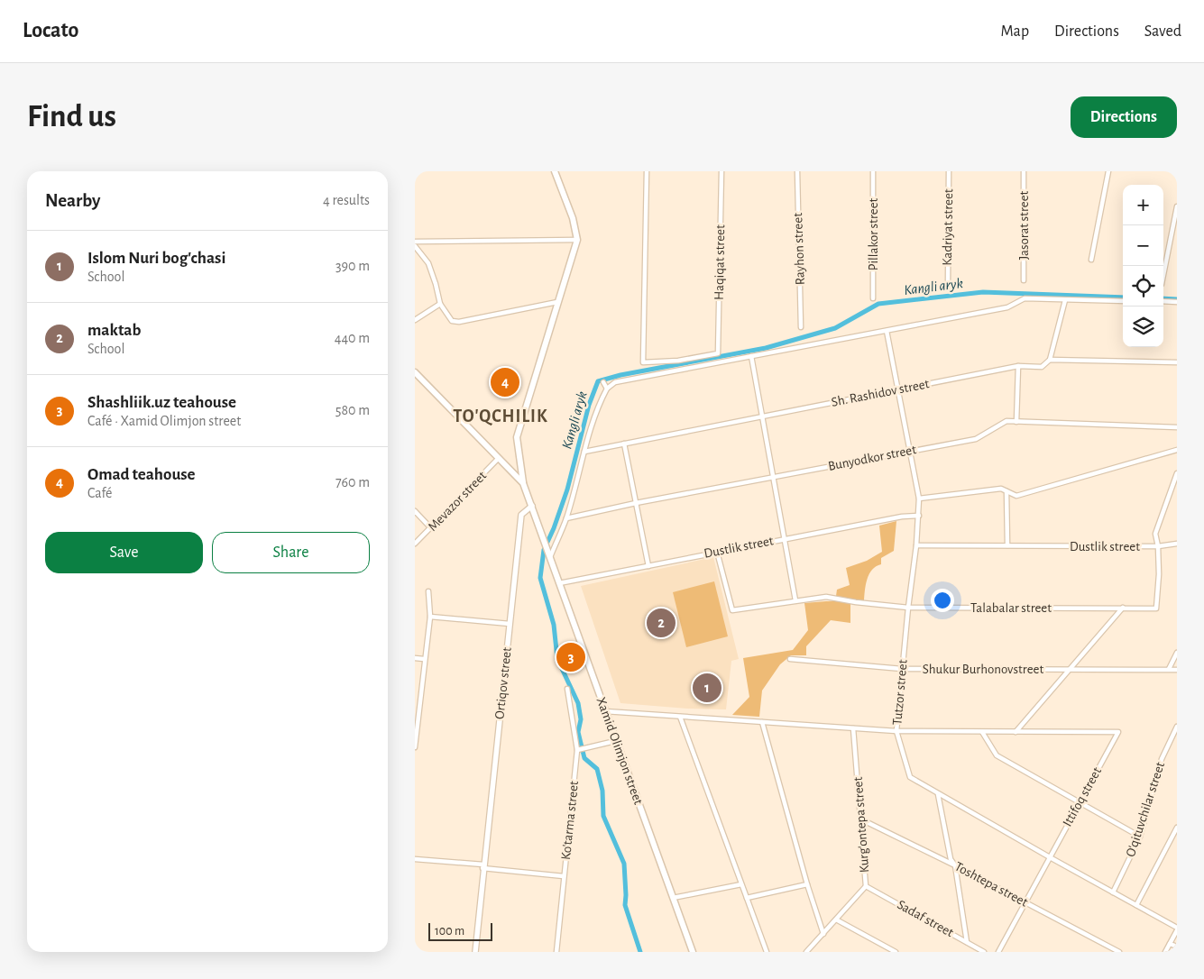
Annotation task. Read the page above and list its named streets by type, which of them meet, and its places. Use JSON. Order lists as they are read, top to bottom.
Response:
{
  "streets": {
    "main road": ["Xamid Olimjon street"],
    "street": [
      "Jasorat street",
      "Kadriyat street",
      "Pillakor street",
      "Rayhon street",
      "Haqiqat street",
      "Sh. Rashidov street",
      "Bunyodkor street",
      "Mevazor street",
      "Dustlik street",
      "Talabalar street",
      "Shukur Burhonovstreet",
      "Ortiqov street",
      "Tutzor street",
      "Ittifoq street",
      "O'qituvchilar street",
      "Ko'tarma street",
      "Kurg'ontepa street",
      "Toshtepa street",
      "Sadaf street"
    ]
  },
  "crossings": [
    ["Sh. Rashidov street", "Tutzor street"],
    ["Bunyodkor street", "Tutzor street"],
    ["Dustlik street", "Talabalar street"],
    ["Dustlik street", "Tutzor street"],
    ["Dustlik street", "Xamid Olimjon street"],
    ["Talabalar street", "Tutzor street"],
    ["Shukur Burhonovstreet", "Tutzor street"],
    ["Ortiqov street", "Xamid Olimjon street"],
    ["Tutzor street", "Ittifoq street"],
    ["Tutzor street", "O'qituvchilar street"],
    ["Ittifoq street", "Toshtepa street"],
    ["Kurg'ontepa street", "Toshtepa street"],
    ["Kurg'ontepa street", "Sadaf street"]
  ],
  "districts": ["TO'QCHILIK"],
  "water": ["Kangli aryk"],
  "scale_bar": "100 m",
  "page": {
    "header": "Locato",
    "nav": ["Map", "Directions", "Saved"],
    "buttons": [
      "Directions",
      ["Save", "Share"]
    ],
    "title": "Find us",
    "heading": ["Nearby", "4 results"],
    "map_buttons": ["+", "−"],
    "list": [
      {
        "mark": "1",
        "name": "Islom Nuri bog'chasi",
        "note": "School",
        "value": "390 m"
      },
      {
        "mark": "2",
        "name": "maktab",
        "note": "School",
        "value": "440 m"
      },
      {
        "mark": "3",
        "name": "Shashliik.uz teahouse",
        "note": "Café · Xamid Olimjon street",
        "value": "580 m"
      },
      {
        "mark": "4",
        "name": "Omad teahouse",
        "note": "Café",
        "value": "760 m"
      }
    ],
    "pins": [
      "4",
      "2",
      "3",
      "1"
    ],
    "scale": "100 m"
  }
}
